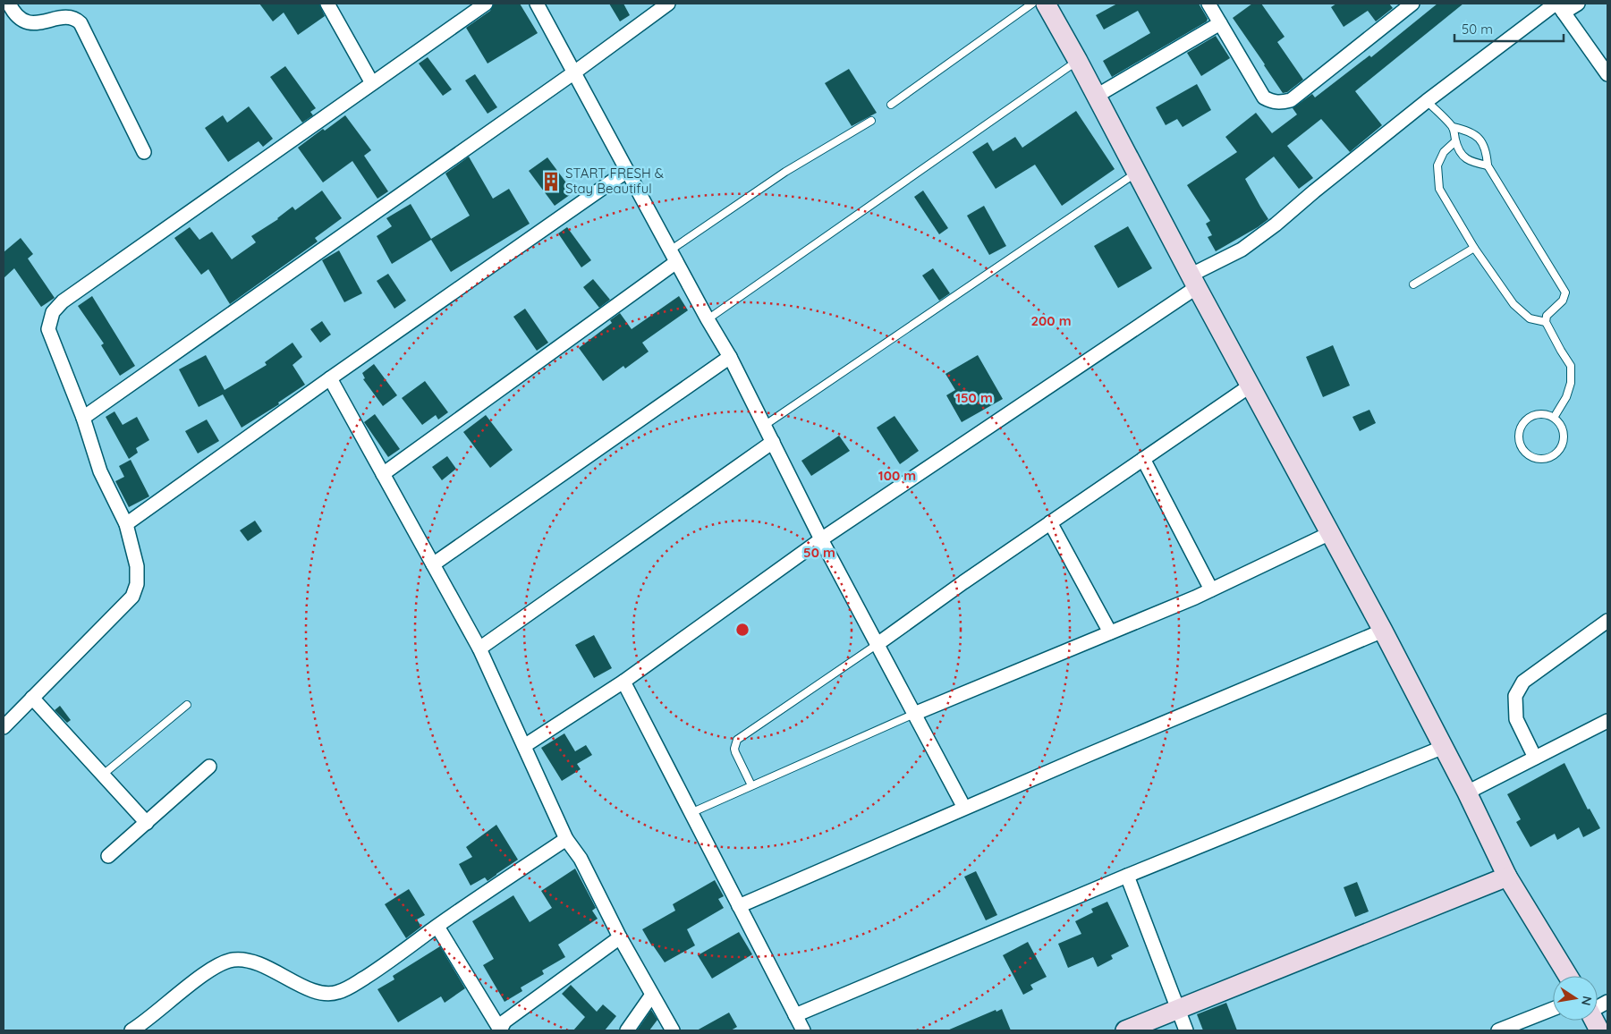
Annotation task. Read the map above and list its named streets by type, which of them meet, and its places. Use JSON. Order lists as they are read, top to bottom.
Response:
{
  "places": {
    "building": ["START FRESH & Stay Beautiful"]
  },
  "scale_bar": "50 m",
  "north": "right",
  "rings": [
    "200 m",
    "150 m",
    "100 m",
    "50 m"
  ]
}
